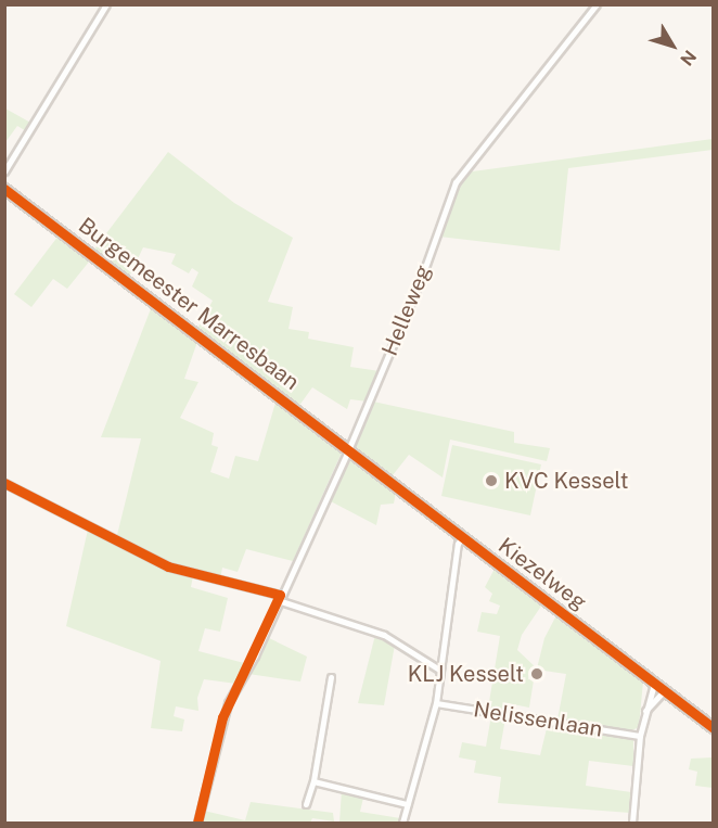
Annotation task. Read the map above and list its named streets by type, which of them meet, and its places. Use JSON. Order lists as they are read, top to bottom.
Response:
{
  "streets": {
    "main road": ["Burgemeester Marresbaan", "Kiezelweg"],
    "street": ["Helleweg", "Nelissenlaan"]
  },
  "crossings": [
    ["Burgemeester Marresbaan", "Helleweg"],
    ["Burgemeester Marresbaan", "Kiezelweg"],
    ["Helleweg", "Kiezelweg"]
  ],
  "places": ["KVC Kesselt", "KLJ Kesselt"],
  "north": "bottom right"
}
